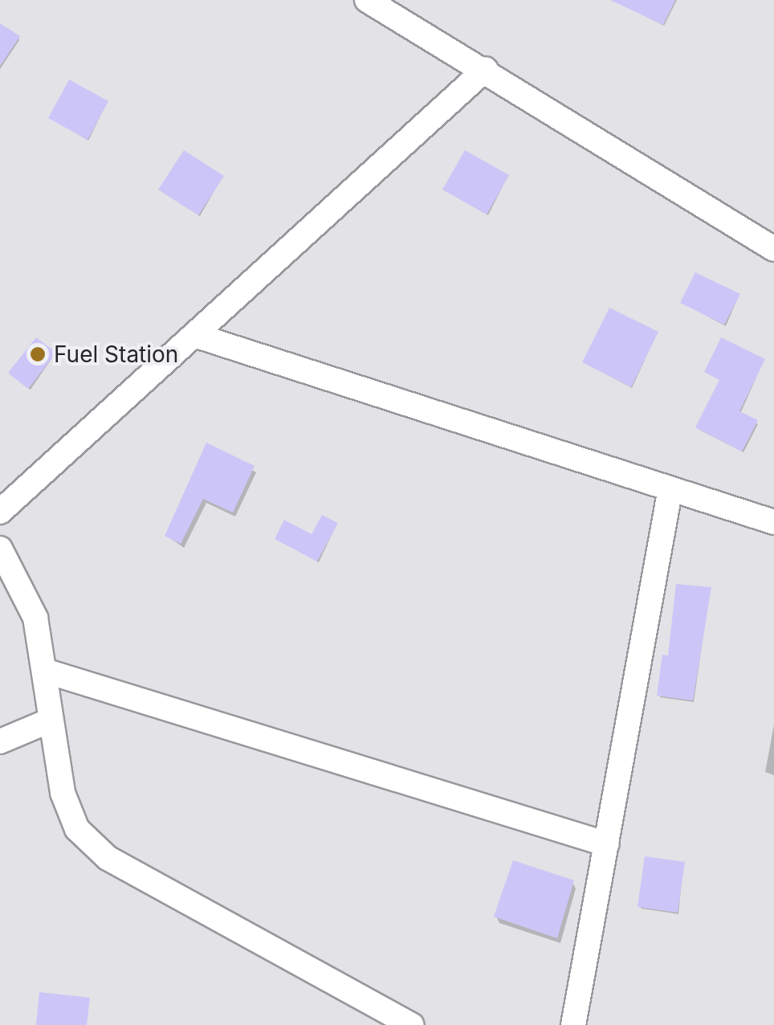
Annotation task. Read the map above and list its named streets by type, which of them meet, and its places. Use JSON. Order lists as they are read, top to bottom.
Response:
{
  "places": ["Fuel Station"]
}
